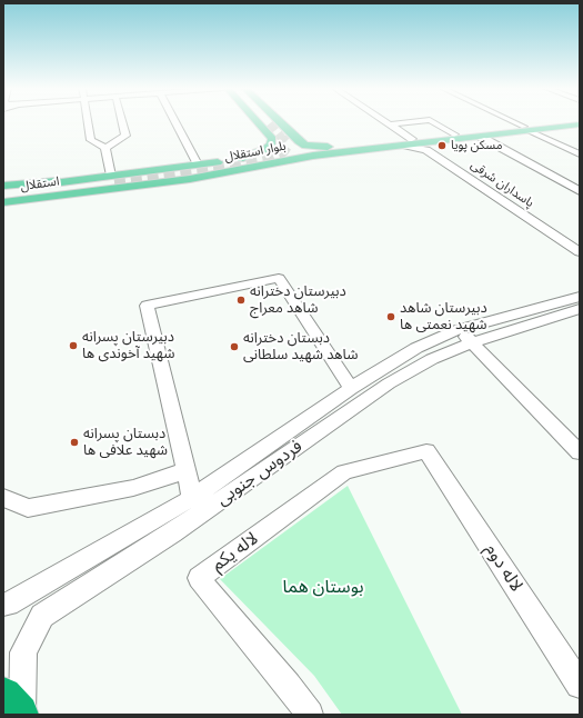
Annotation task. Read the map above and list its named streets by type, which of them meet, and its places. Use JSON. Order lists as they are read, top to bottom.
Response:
{
  "streets": {
    "main road": ["بلوار استقلال", "استقلال"],
    "street": [
      "پاسداران شرقی",
      "فردوس جنوبی",
      "لاله یکم",
      "لاله دوم"
    ]
  },
  "crossings": [
    ["بلوار استقلال", "استقلال"],
    ["بلوار استقلال", "پاسداران شرقی"],
    ["لاله یکم", "لاله دوم"]
  ],
  "parks": ["بوستان هما"],
  "places": [
    "مسکن پویا",
    "دبیرستان دخترانه شاهد معراج",
    "دبیرستان شاهد شهید نعمتی ها",
    "دبیرستان پسرانه شهید آخوندی ها",
    "دبستان دخترانه شاهد شهید سلطانی",
    "دبستان پسرانه شهید علافی ها"
  ]
}
